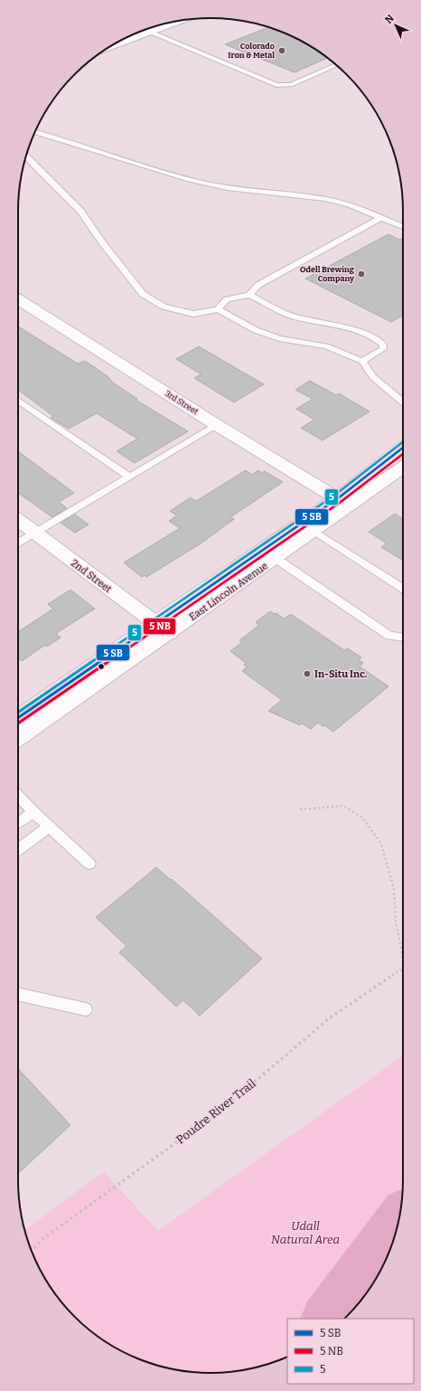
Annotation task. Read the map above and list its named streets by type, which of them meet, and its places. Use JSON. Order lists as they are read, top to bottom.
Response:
{
  "streets": {
    "street": ["3rd Street", "2nd Street", "East Lincoln Avenue"],
    "path": ["Poudre River Trail"]
  },
  "crossings": [
    ["3rd Street", "East Lincoln Avenue"],
    ["2nd Street", "East Lincoln Avenue"]
  ],
  "parks": ["Udall Natural Area"],
  "places": ["Colorado Iron & Metal", "Odell Brewing Company", "In-Situ Inc."],
  "lines": ["transit line 5"],
  "legend": ["5 SB", "5 NB", "5"],
  "north": "top left"
}
